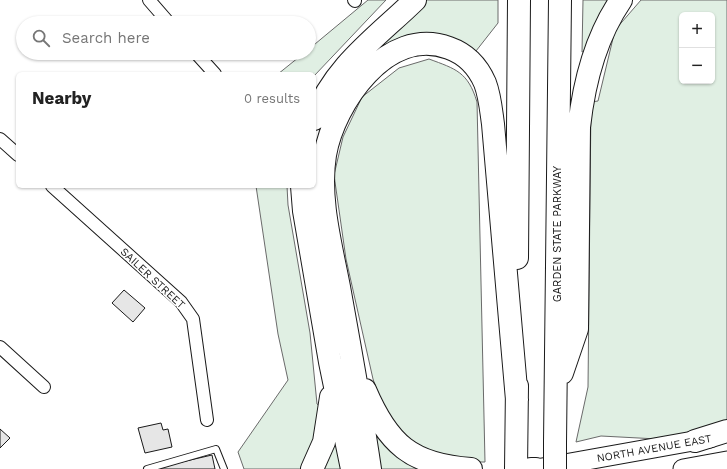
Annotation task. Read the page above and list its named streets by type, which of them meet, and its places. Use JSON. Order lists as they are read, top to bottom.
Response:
{
  "streets": {
    "highway": ["GARDEN STATE PARKWAY"],
    "main road": ["NORTH AVENUE EAST"],
    "street": ["SAILER STREET"]
  },
  "page": {
    "map_buttons": ["+", "−"],
    "search": "Search here",
    "heading": ["Nearby", "0 results"]
  }
}
